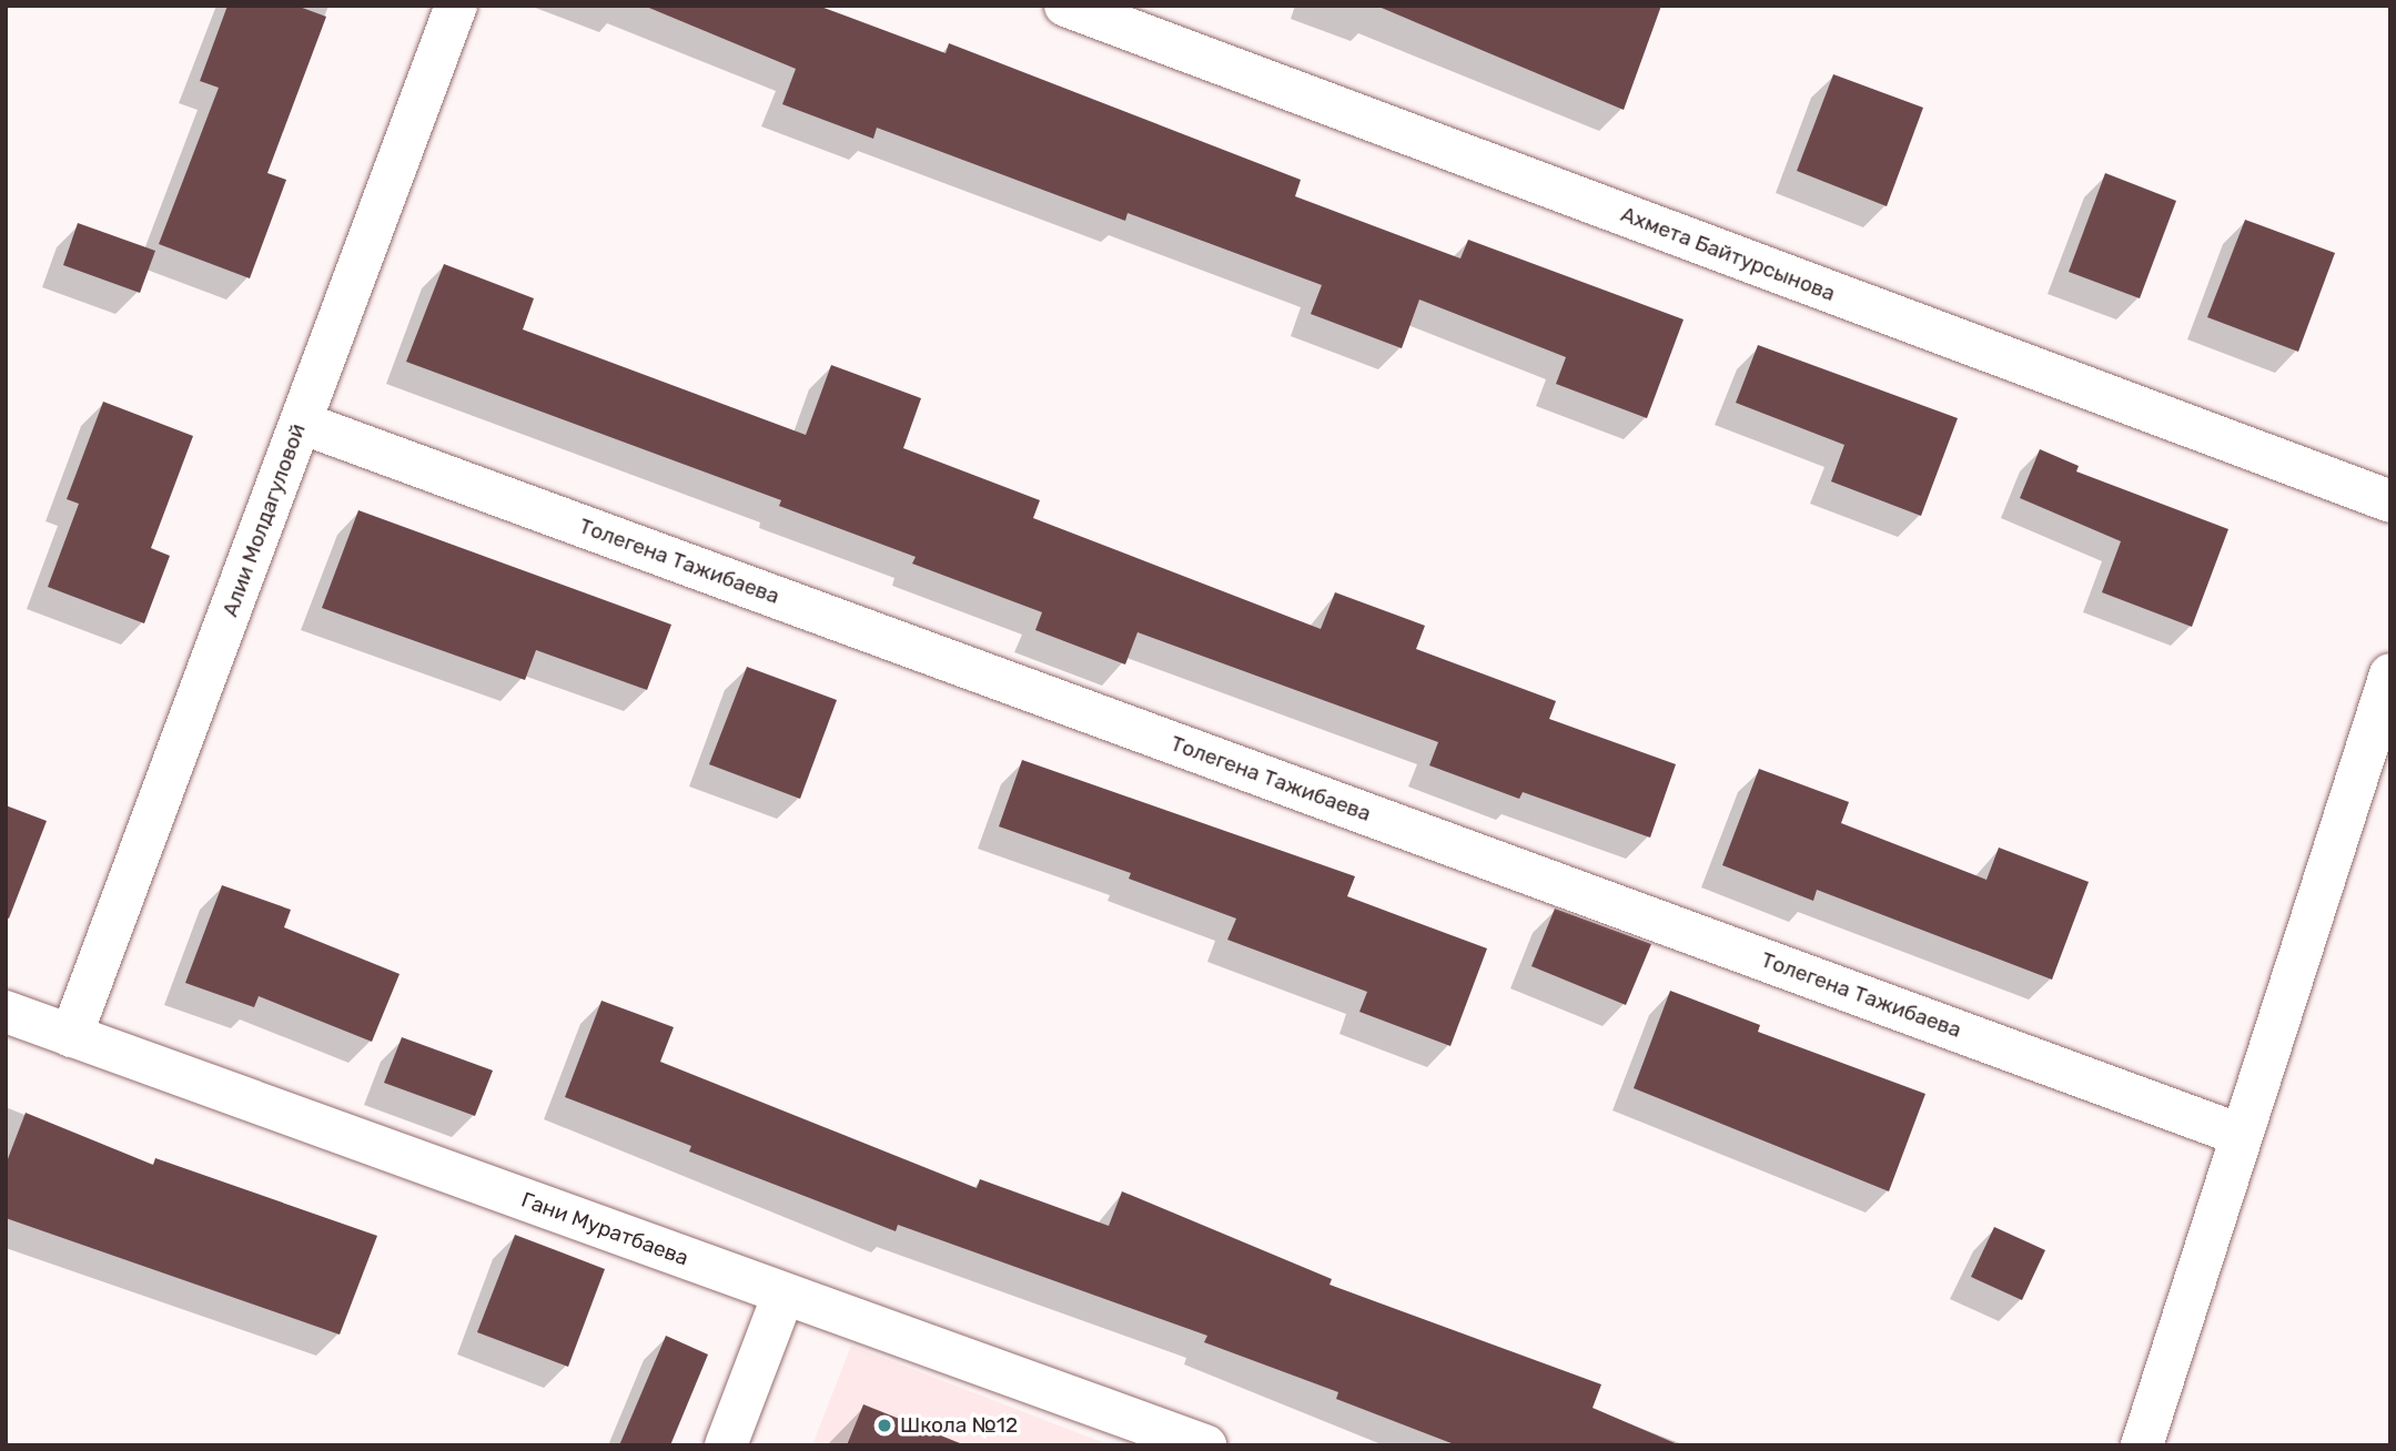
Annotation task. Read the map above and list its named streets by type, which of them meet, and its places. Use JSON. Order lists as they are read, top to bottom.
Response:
{
  "streets": {
    "street": [
      "Ахмета Байтурсынова",
      "Алии Молдагуловой",
      "Толегена Тажибаева",
      "Гани Муратбаева"
    ]
  },
  "crossings": [
    ["Алии Молдагуловой", "Толегена Тажибаева"],
    ["Алии Молдагуловой", "Гани Муратбаева"]
  ],
  "places": ["Школа №12"]
}
